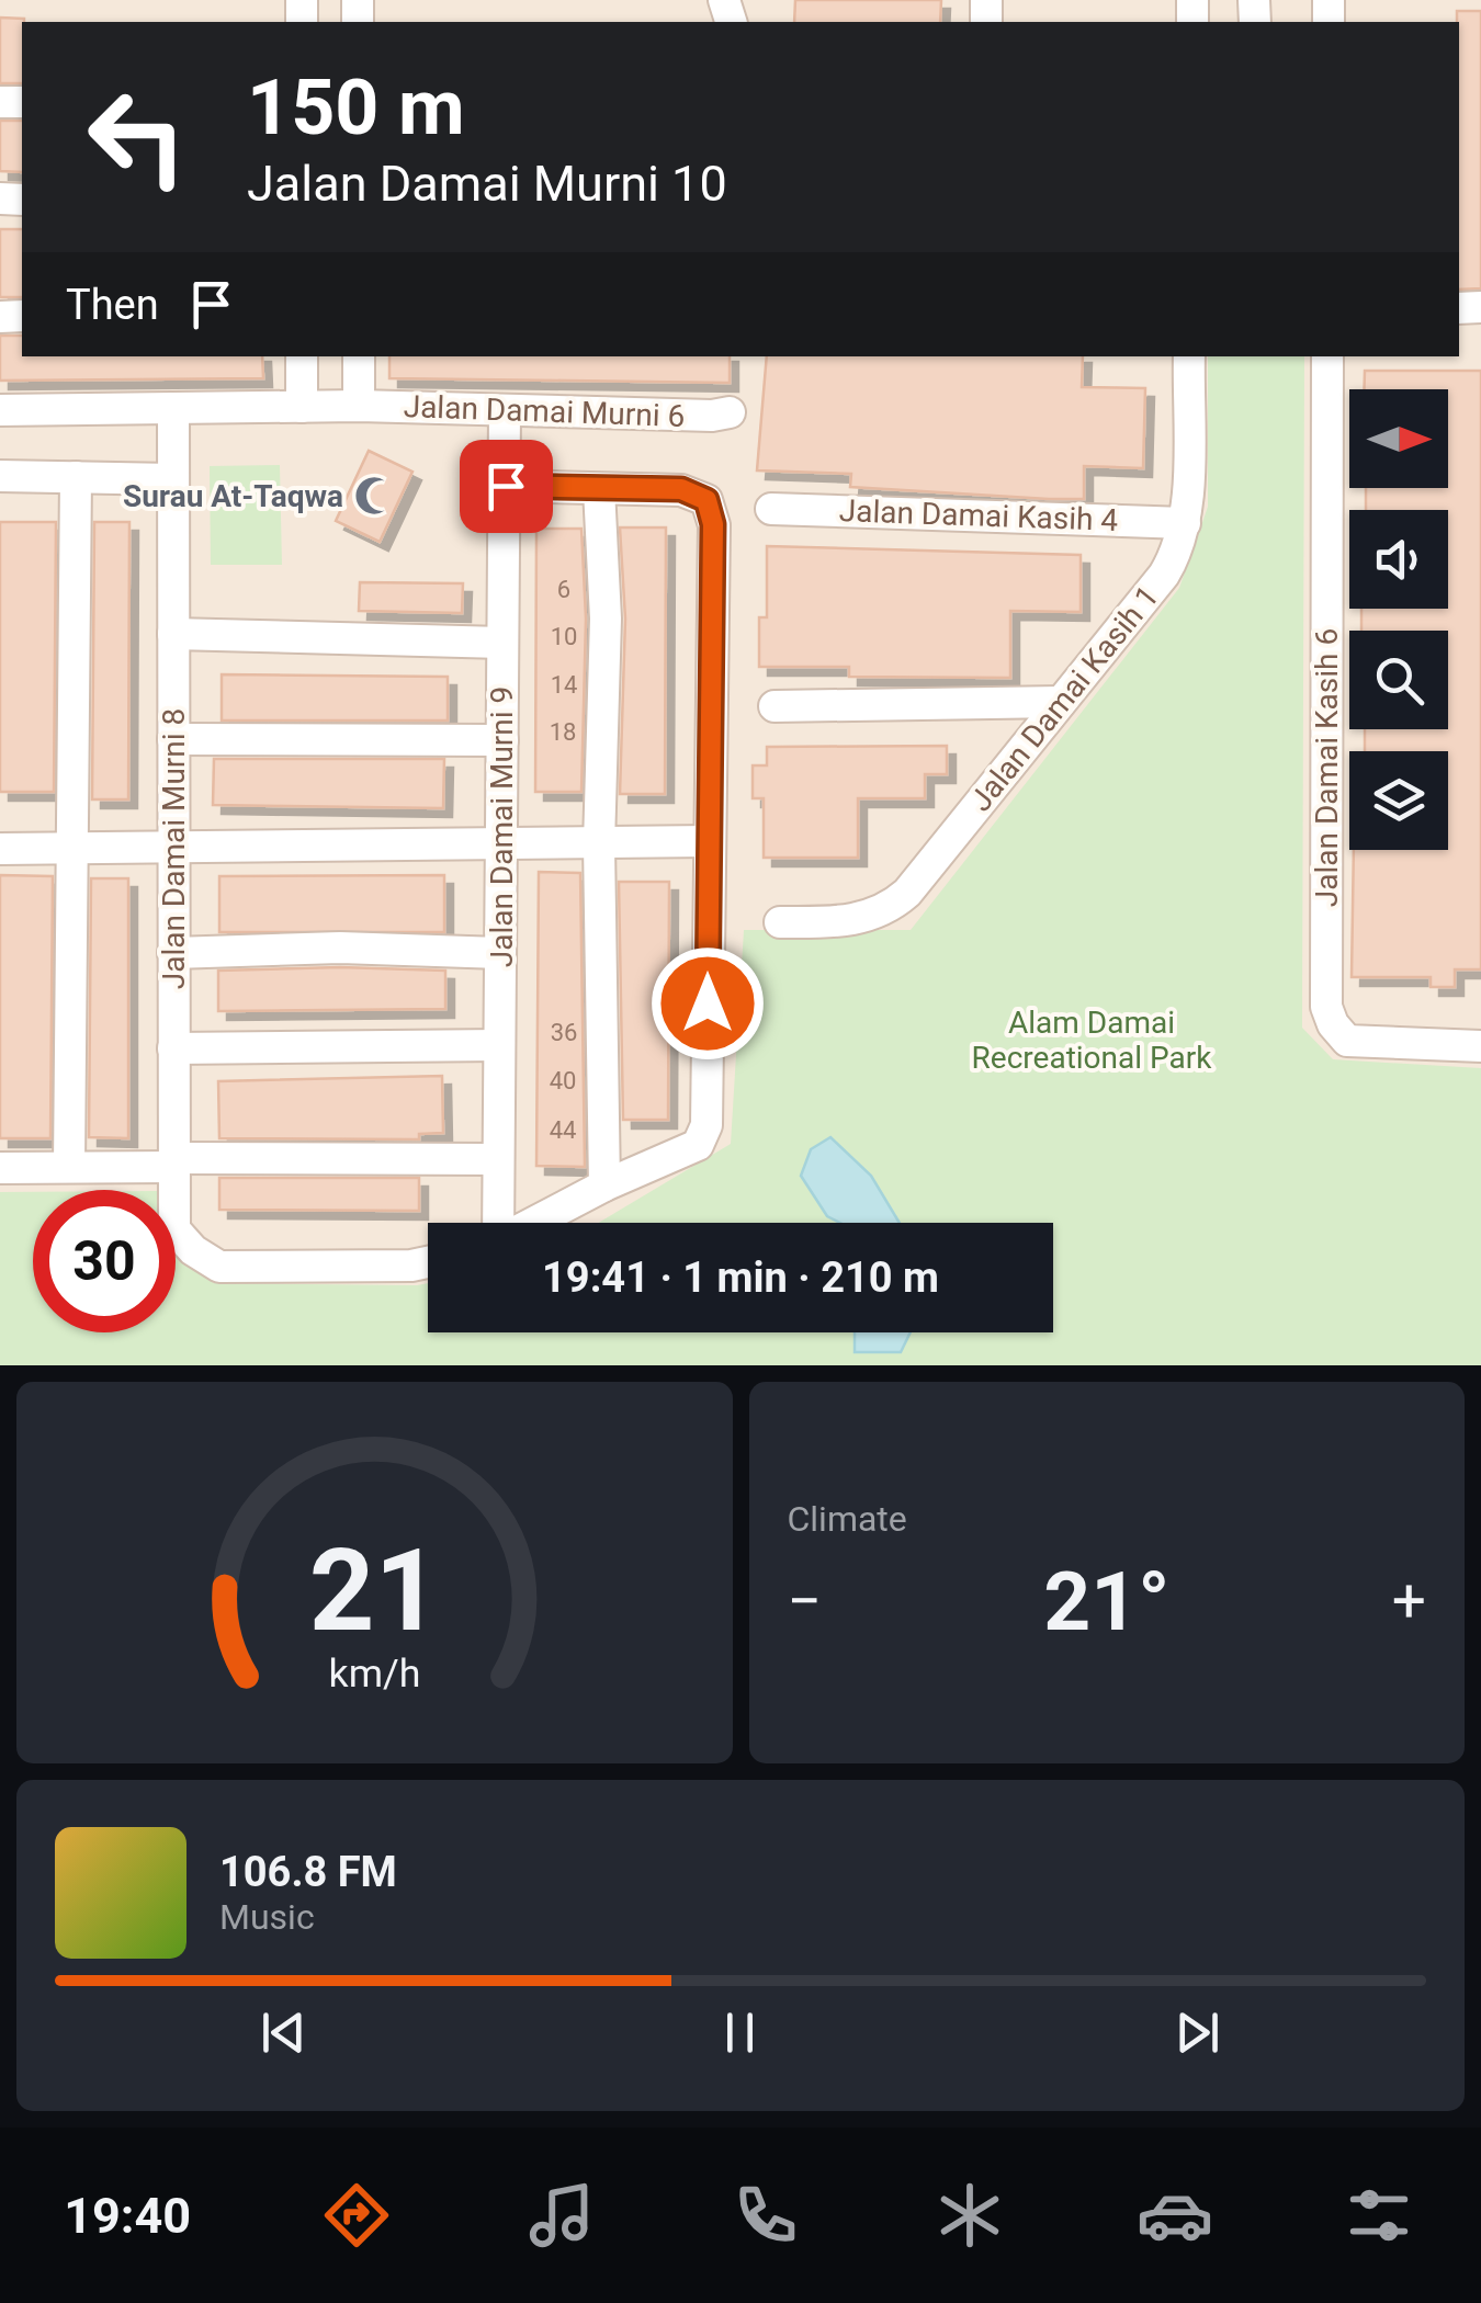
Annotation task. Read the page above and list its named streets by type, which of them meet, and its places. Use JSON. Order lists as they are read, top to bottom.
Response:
{
  "streets": {
    "street": [
      "Jalan Damai Murni 6",
      "Jalan Damai Kasih 4",
      "Jalan Damai Kasih 1",
      "Jalan Damai Kasih 6",
      "Jalan Damai Murni 9",
      "Jalan Damai Murni 8"
    ]
  },
  "crossings": [
    ["Jalan Damai Murni 6", "Jalan Damai Murni 9"],
    ["Jalan Damai Murni 6", "Jalan Damai Murni 8"],
    ["Jalan Damai Kasih 4", "Jalan Damai Kasih 1"]
  ],
  "parks": ["Alam Damai Recreational Park"],
  "places": {
    "mosque": ["Surau At-Taqwa"]
  },
  "house_numbers": [
    "6",
    "10",
    "14",
    "18",
    "36",
    "40",
    "44"
  ],
  "north": "right",
  "page": {
    "turn": ["150 m", "Jalan Damai Murni 10"],
    "then": "Then",
    "limit": "30",
    "trip": "19:41 · 1 min · 210 m",
    "tile": "Climate",
    "heat": ["−", "21°", "+"],
    "song": ["106.8 FM", "Music"],
    "tabs": "19:40",
    "gauge": ["21", "km/h"]
  }
}
